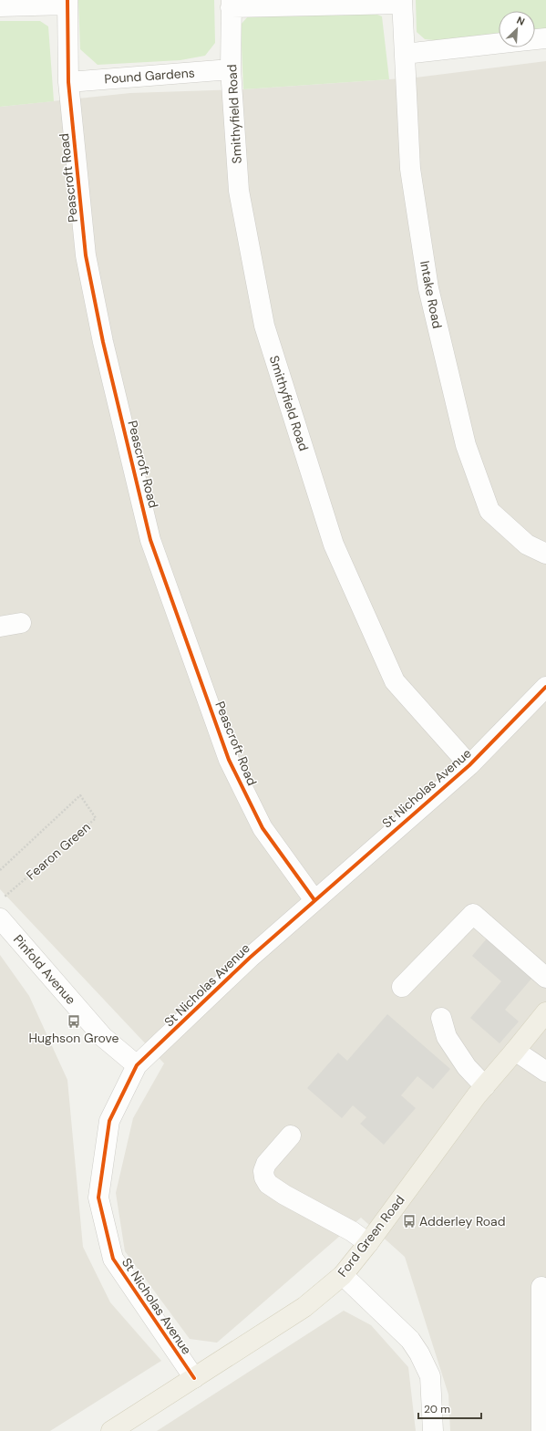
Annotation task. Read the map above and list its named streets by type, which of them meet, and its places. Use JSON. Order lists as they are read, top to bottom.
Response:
{
  "streets": {
    "main road": ["Ford Green Road"],
    "street": [
      "Pound Gardens",
      "Smithyfield Road",
      "Peascroft Road",
      "Intake Road",
      "St Nicholas Avenue",
      "Pinfold Avenue"
    ],
    "path": ["Fearon Green"]
  },
  "crossings": [
    ["Pound Gardens", "Smithyfield Road"],
    ["Pound Gardens", "Peascroft Road"],
    ["Smithyfield Road", "St Nicholas Avenue"],
    ["Peascroft Road", "St Nicholas Avenue"],
    ["St Nicholas Avenue", "Pinfold Avenue"],
    ["St Nicholas Avenue", "Ford Green Road"]
  ],
  "places": {
    "bus stop": ["Hughson Grove", "Adderley Road"]
  },
  "scale_bar": "20 m",
  "north": "top right"
}
